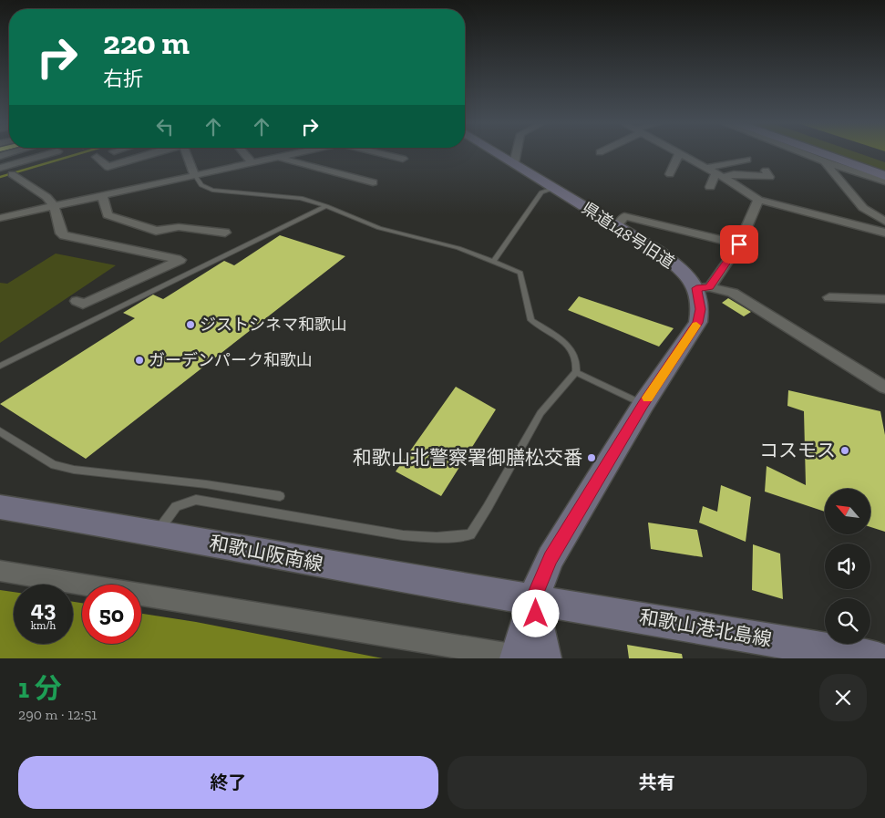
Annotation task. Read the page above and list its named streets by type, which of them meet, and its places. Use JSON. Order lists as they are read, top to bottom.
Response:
{
  "streets": {
    "street": ["県道148号旧道", "和歌山阪南線", "和歌山港北島線"]
  },
  "crossings": [
    ["県道148号旧道", "和歌山阪南線"],
    ["県道148号旧道", "和歌山港北島線"],
    ["和歌山阪南線", "和歌山港北島線"]
  ],
  "places": [
    "ジストシネマ和歌山",
    "ガーデンパーク和歌山",
    "コスモス",
    "和歌山北警察署御膳松交番"
  ],
  "north": "top left",
  "page": {
    "turn": ["220 m", "右折"],
    "speed": "43 km/h",
    "limit": "50",
    "heading": ["1 分", "290 m · 12:51"],
    "buttons": ["終了", "共有"]
  }
}
